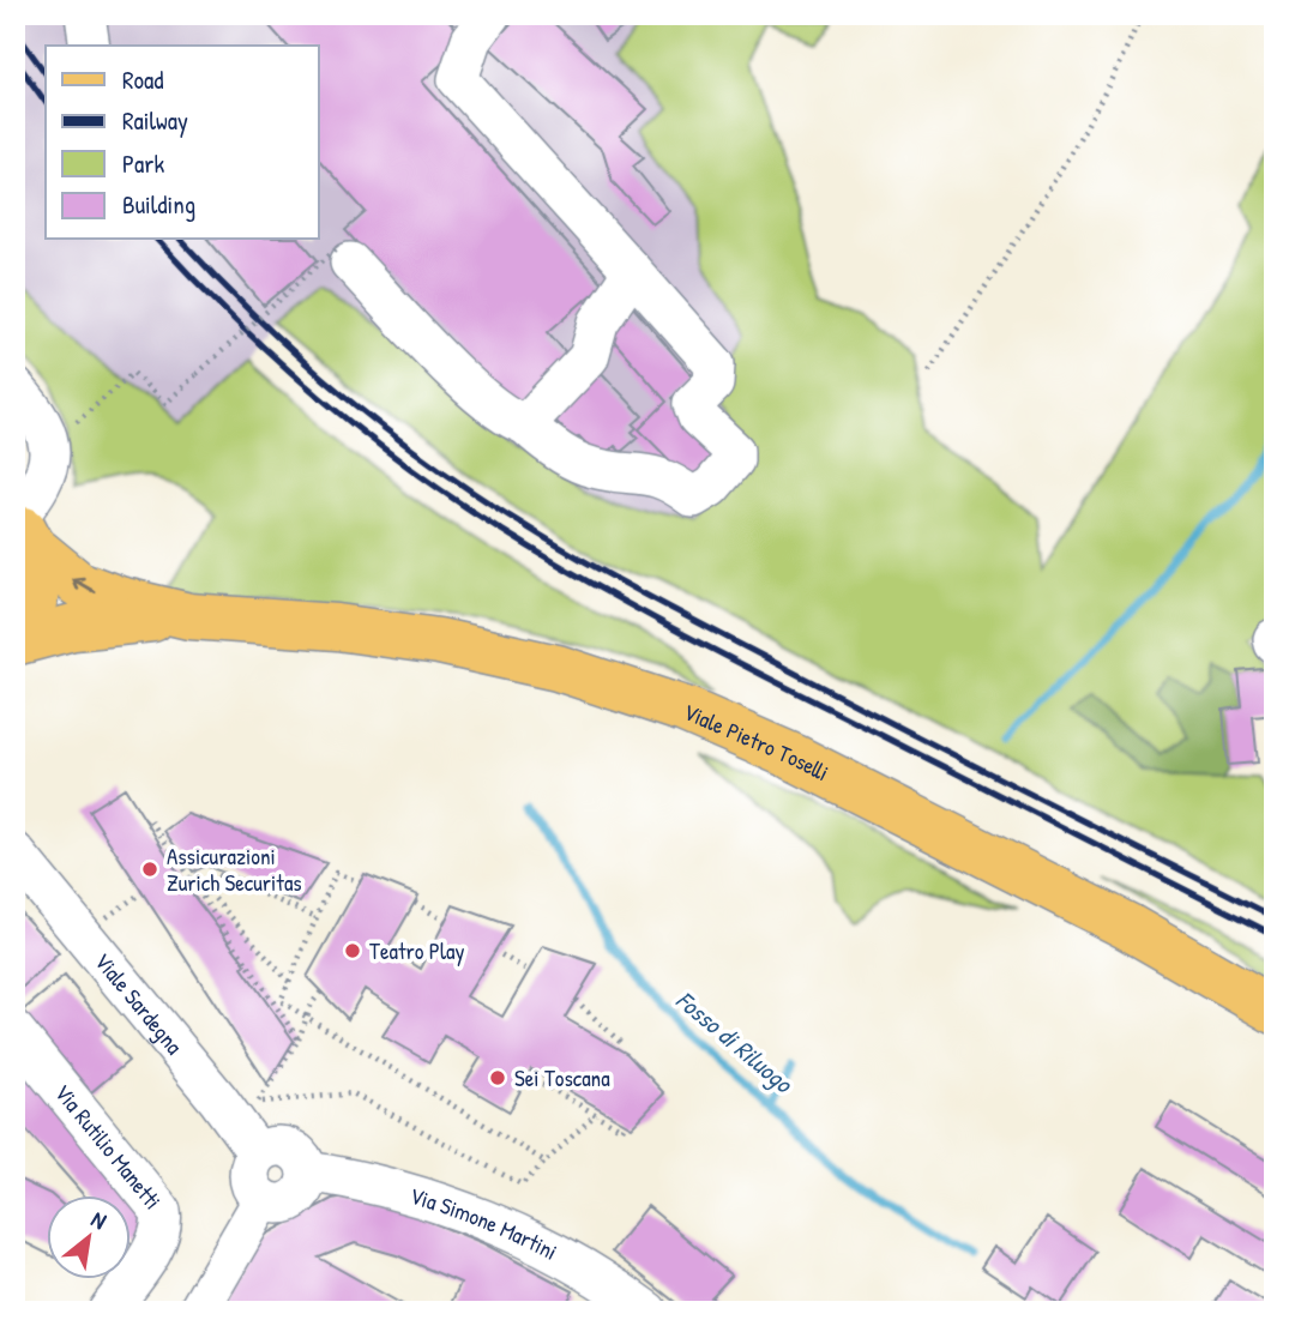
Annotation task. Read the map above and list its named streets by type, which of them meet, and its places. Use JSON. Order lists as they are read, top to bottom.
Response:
{
  "streets": {
    "main road": ["Viale Pietro Toselli"],
    "street": ["Viale Sardegna", "Via Rutilio Manetti", "Via Simone Martini"]
  },
  "crossings": [
    ["Viale Sardegna", "Via Simone Martini"]
  ],
  "water": ["Fosso di Riluogo"],
  "places": ["Assicurazioni Zurich Securitas", "Teatro Play", "Sei Toscana"],
  "legend": [
    "Road",
    "Railway",
    "Park",
    "Building"
  ],
  "north": "top right"
}
